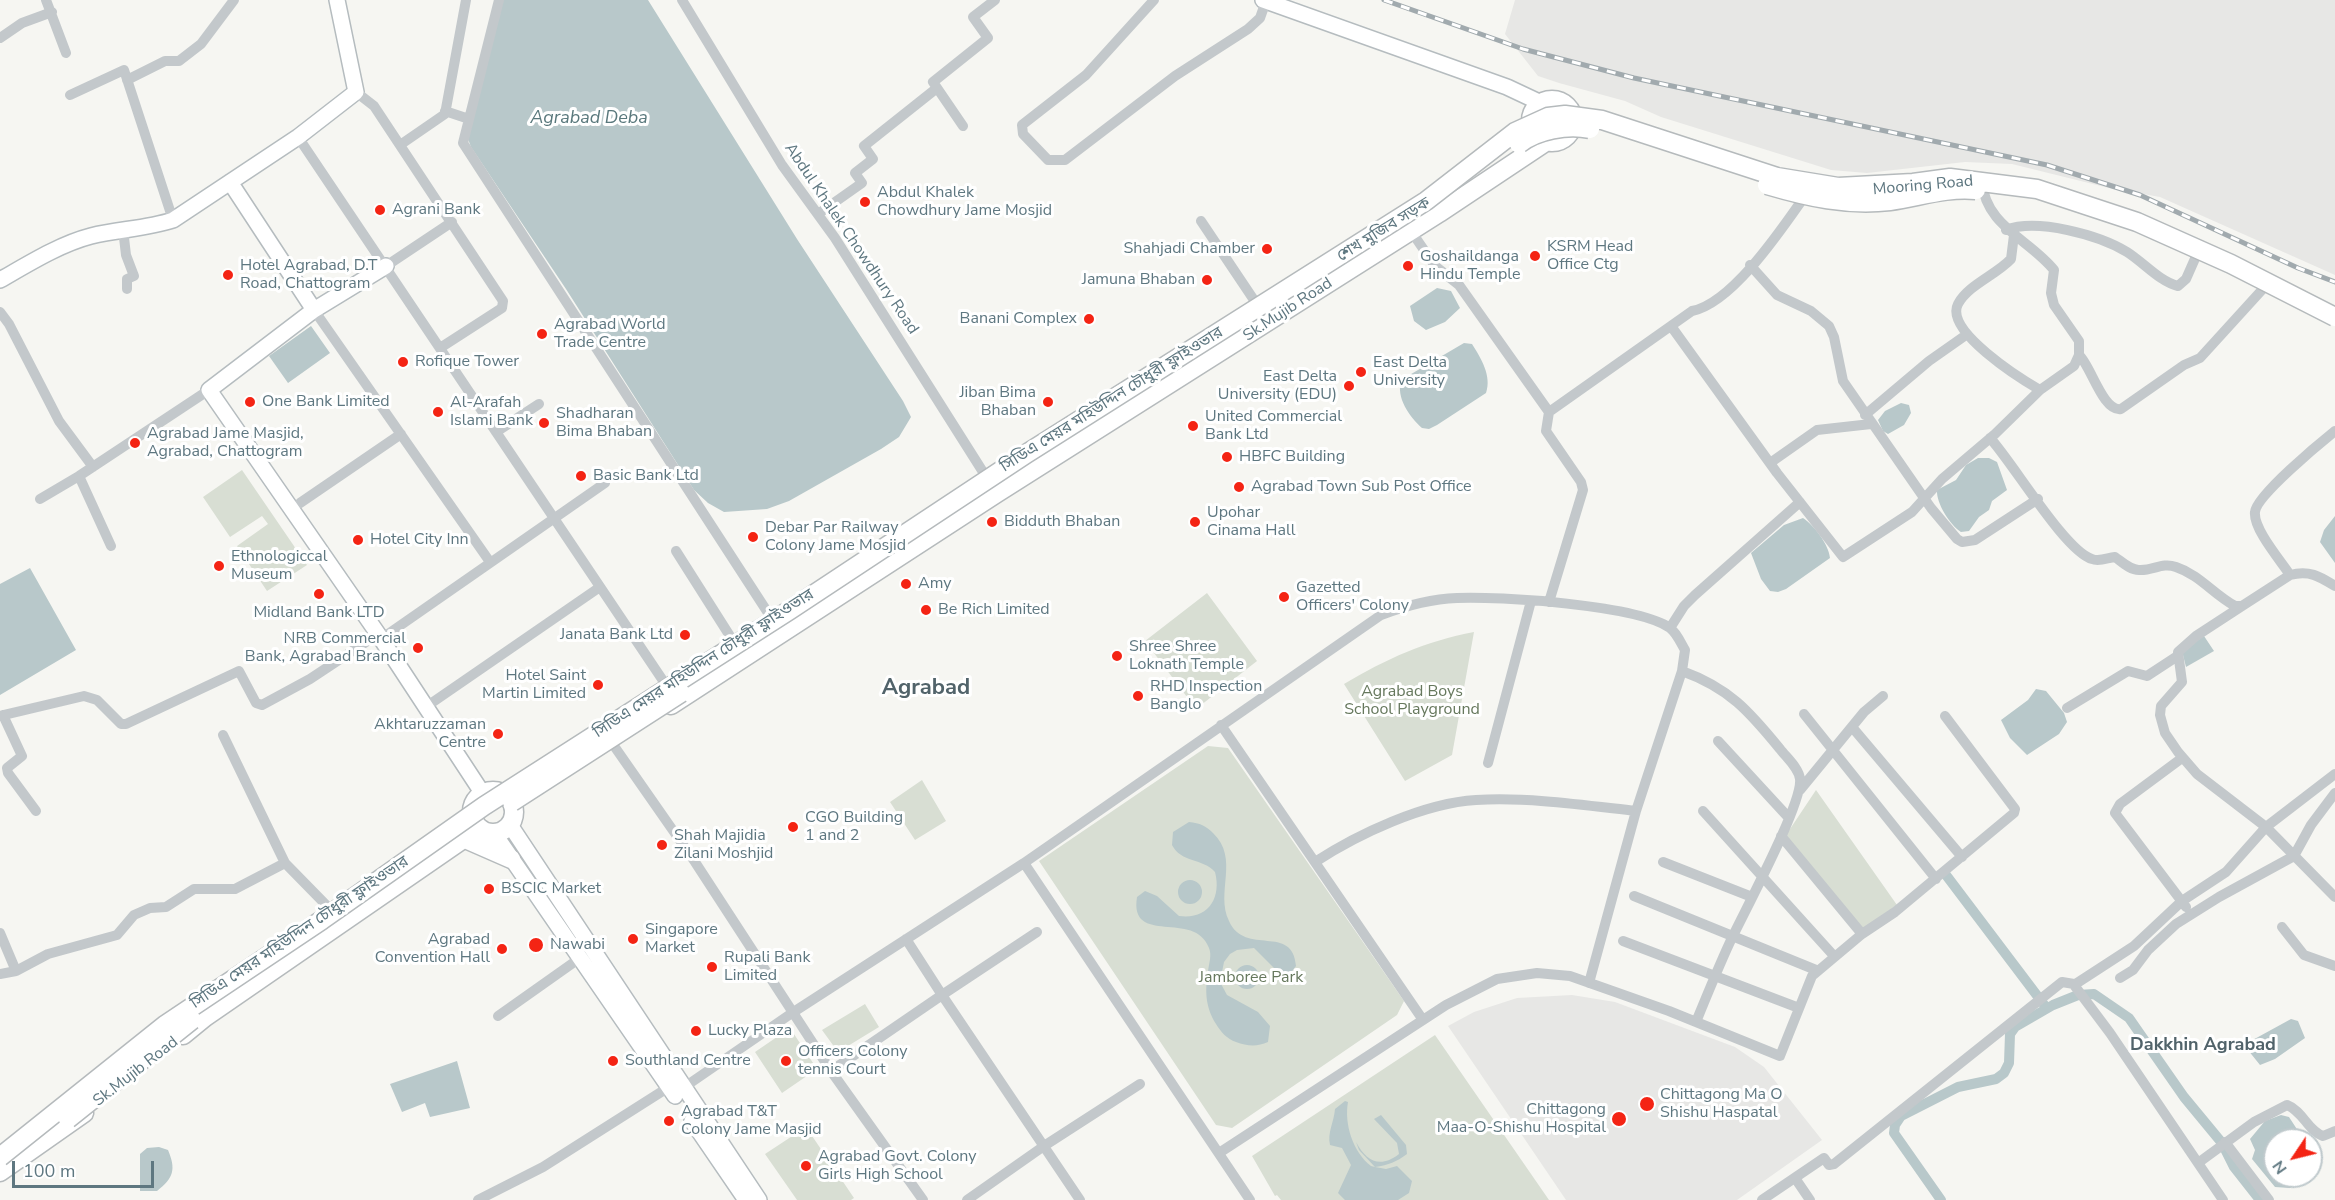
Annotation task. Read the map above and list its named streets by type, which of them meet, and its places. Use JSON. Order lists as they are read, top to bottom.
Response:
{
  "streets": {
    "highway": [
      "Mooring Road",
      "শেখ মুজিব সড়ক",
      "Sk.Mujib Road",
      "সিডিএ মেয়র মহিউদ্দিন চৌধুরী ফ্লাইওভার"
    ],
    "street": ["Abdul Khalek Chowdhury Road"]
  },
  "crossings": [
    ["Mooring Road", "শেখ মুজিব সড়ক"],
    ["Mooring Road", "Sk.Mujib Road"],
    ["শেখ মুজিব সড়ক", "Abdul Khalek Chowdhury Road"],
    ["শেখ মুজিব সড়ক", "Sk.Mujib Road"],
    ["Abdul Khalek Chowdhury Road", "Sk.Mujib Road"]
  ],
  "districts": ["Agrabad", "Dakkhin Agrabad"],
  "water": ["Agrabad Deba"],
  "parks": ["Agrabad Boys School Playground", "Jamboree Park"],
  "places": [
    "Abdul Khalek Chowdhury Jame Mosjid",
    "Agrani Bank",
    "Shahjadi Chamber",
    "KSRM Head Office Ctg",
    "Goshaildanga Hindu Temple",
    "Hotel Agrabad, D.T Road, Chattogram",
    "Jamuna Bhaban",
    "Banani Complex",
    "Agrabad World Trade Centre",
    "Rofique Tower",
    "East Delta University",
    "East Delta University (EDU)",
    "One Bank Limited",
    "Jiban Bima Bhaban",
    "Al-Arafah Islami Bank",
    "Shadharan Bima Bhaban",
    "United Commercial Bank Ltd",
    "Agrabad Jame Masjid, Agrabad, Chattogram",
    "HBFC Building",
    "Basic Bank Ltd",
    "Agrabad Town Sub Post Office",
    "Bidduth Bhaban",
    "Upohar Cinama Hall",
    "Debar Par Railway Colony Jame Mosjid",
    "Hotel City Inn",
    "Ethnologiccal Museum",
    "Amy",
    "Midland Bank LTD",
    "Gazetted Officers' Colony",
    "Be Rich Limited",
    "Janata Bank Ltd",
    "NRB Commercial Bank, Agrabad Branch",
    "Shree Shree Loknath Temple",
    "Hotel Saint Martin Limited",
    "RHD Inspection Banglo",
    "Akhtaruzzaman Centre",
    "CGO Building 1 and 2",
    "Shah Majidia Zilani Moshjid",
    "BSCIC Market",
    "Singapore Market",
    "Nawabi",
    "Agrabad Convention Hall",
    "Rupali Bank Limited",
    "Lucky Plaza",
    "Southland Centre",
    "Officers Colony tennis Court",
    "Chittagong Ma O Shishu Haspatal",
    "Chittagong Maa-O-Shishu Hospital",
    "Agrabad T&T Colony Jame Masjid",
    "Agrabad Govt. Colony Girls High School"
  ],
  "scale_bar": "100 m",
  "north": "bottom left"
}
